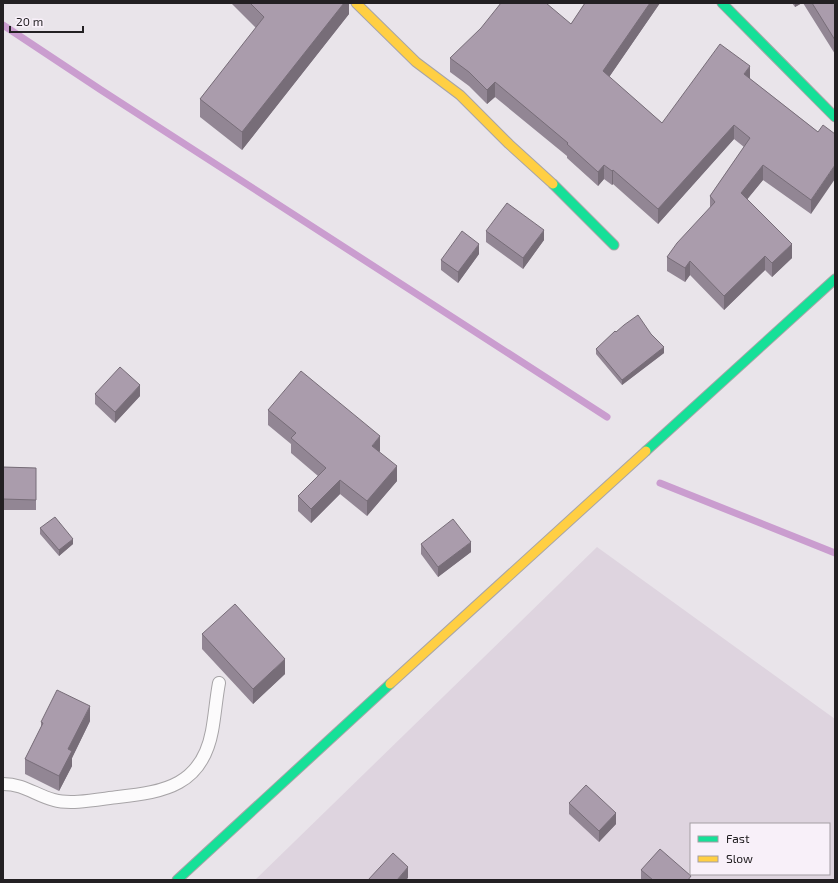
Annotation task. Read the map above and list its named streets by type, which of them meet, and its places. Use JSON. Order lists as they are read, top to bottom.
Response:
{
  "legend": ["Fast", "Slow"],
  "scale_bar": "20 m"
}
